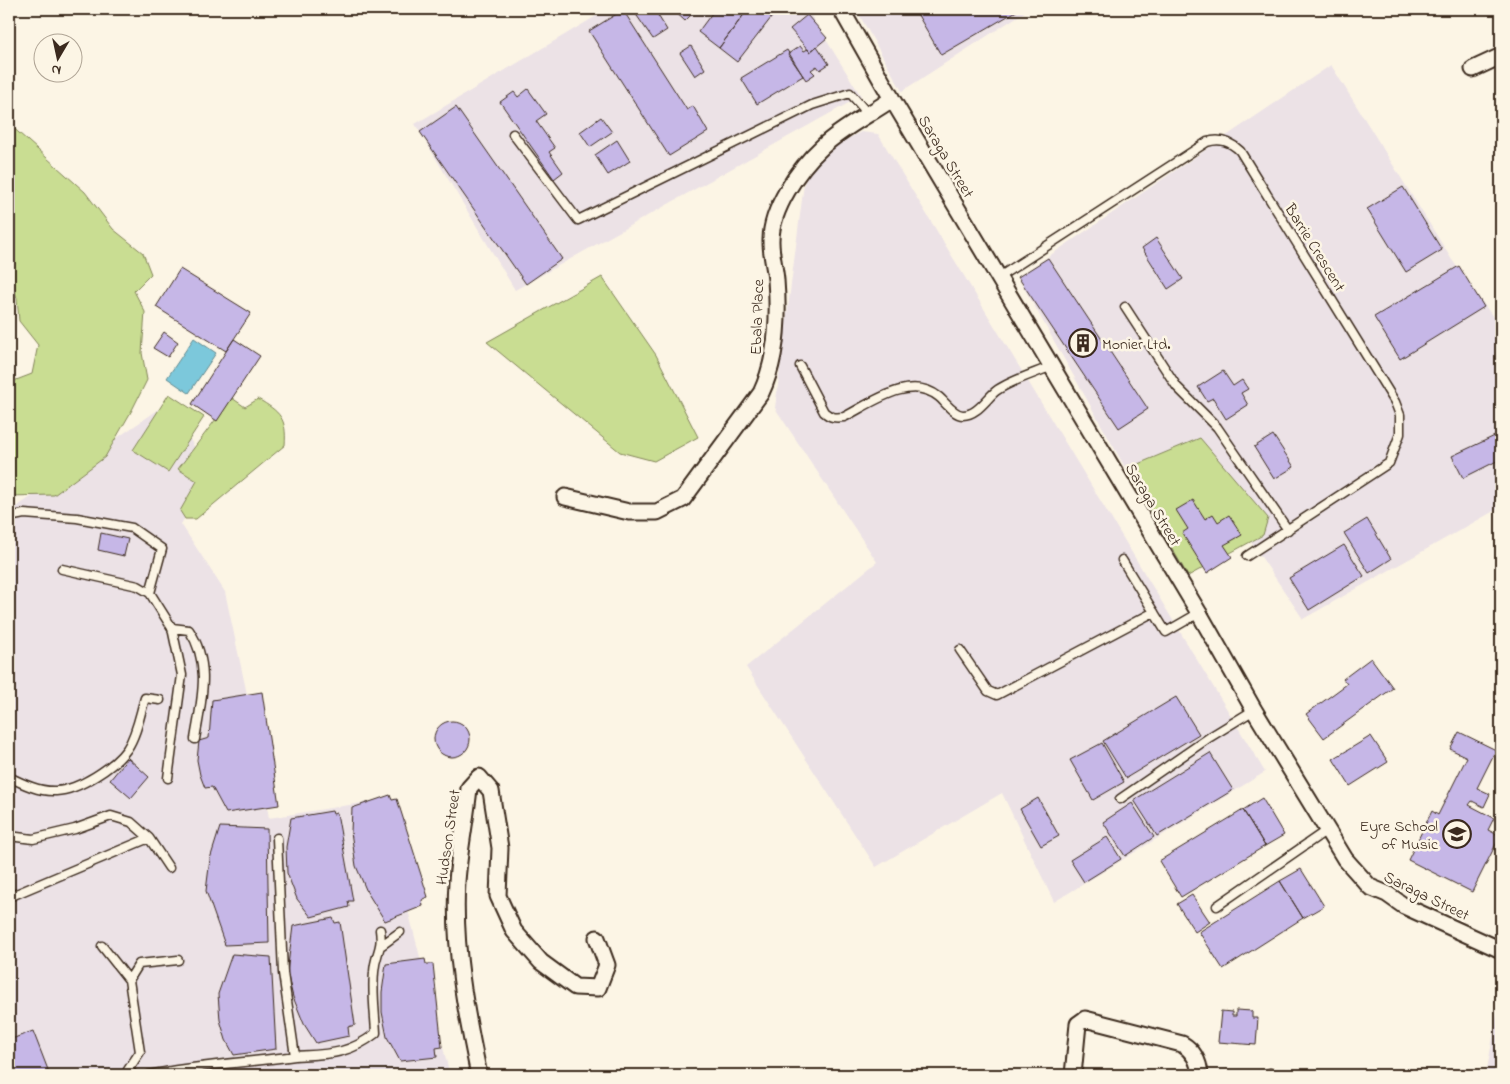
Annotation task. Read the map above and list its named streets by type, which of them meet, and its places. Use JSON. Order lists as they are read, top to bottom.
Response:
{
  "streets": {
    "street": ["Saraga Street", "Ebala Place", "Hudson Street"],
    "lane": ["Barrie Crescent"]
  },
  "crossings": [
    ["Saraga Street", "Barrie Crescent"],
    ["Saraga Street", "Ebala Place"]
  ],
  "places": {
    "building": ["Monier Ltd."],
    "school or university": ["Eyre School of Music"]
  },
  "north": "bottom"
}
